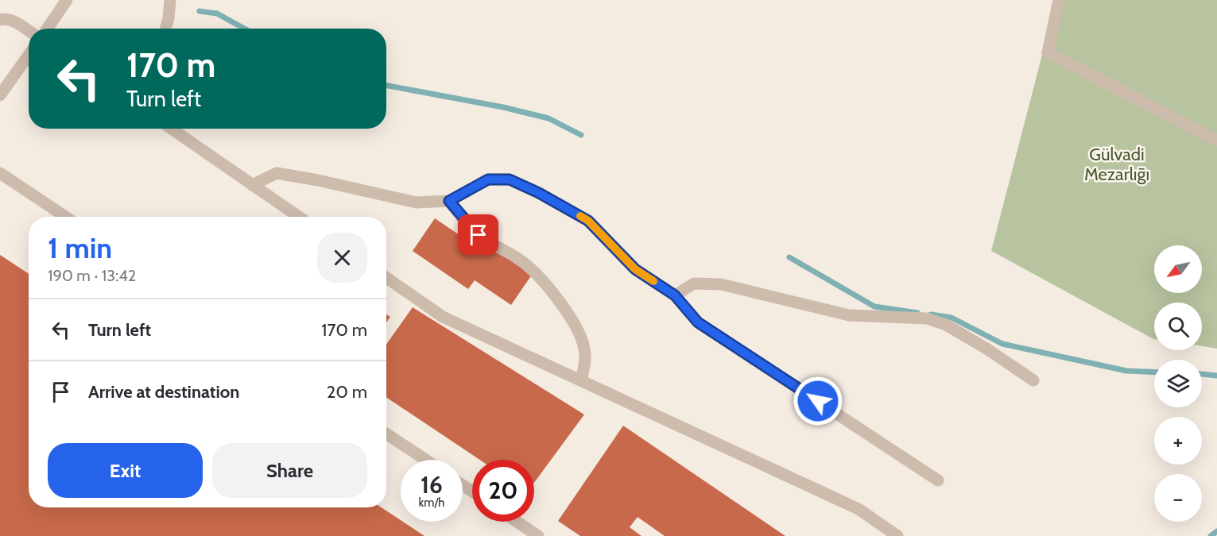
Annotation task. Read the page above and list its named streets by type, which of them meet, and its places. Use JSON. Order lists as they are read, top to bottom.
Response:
{
  "parks": ["Gülvadi Mezarlıḡı"],
  "north": "bottom left",
  "page": {
    "turn": ["170 m", "Turn left"],
    "heading": ["1 min", "190 m · 13:42"],
    "map_buttons": ["+", "−"],
    "list": [
      {
        "name": "Turn left",
        "value": "170 m"
      },
      {
        "name": "Arrive at destination",
        "value": "20 m"
      }
    ],
    "buttons": ["Exit", "Share"],
    "speed": "16 km/h",
    "limit": "20"
  }
}
